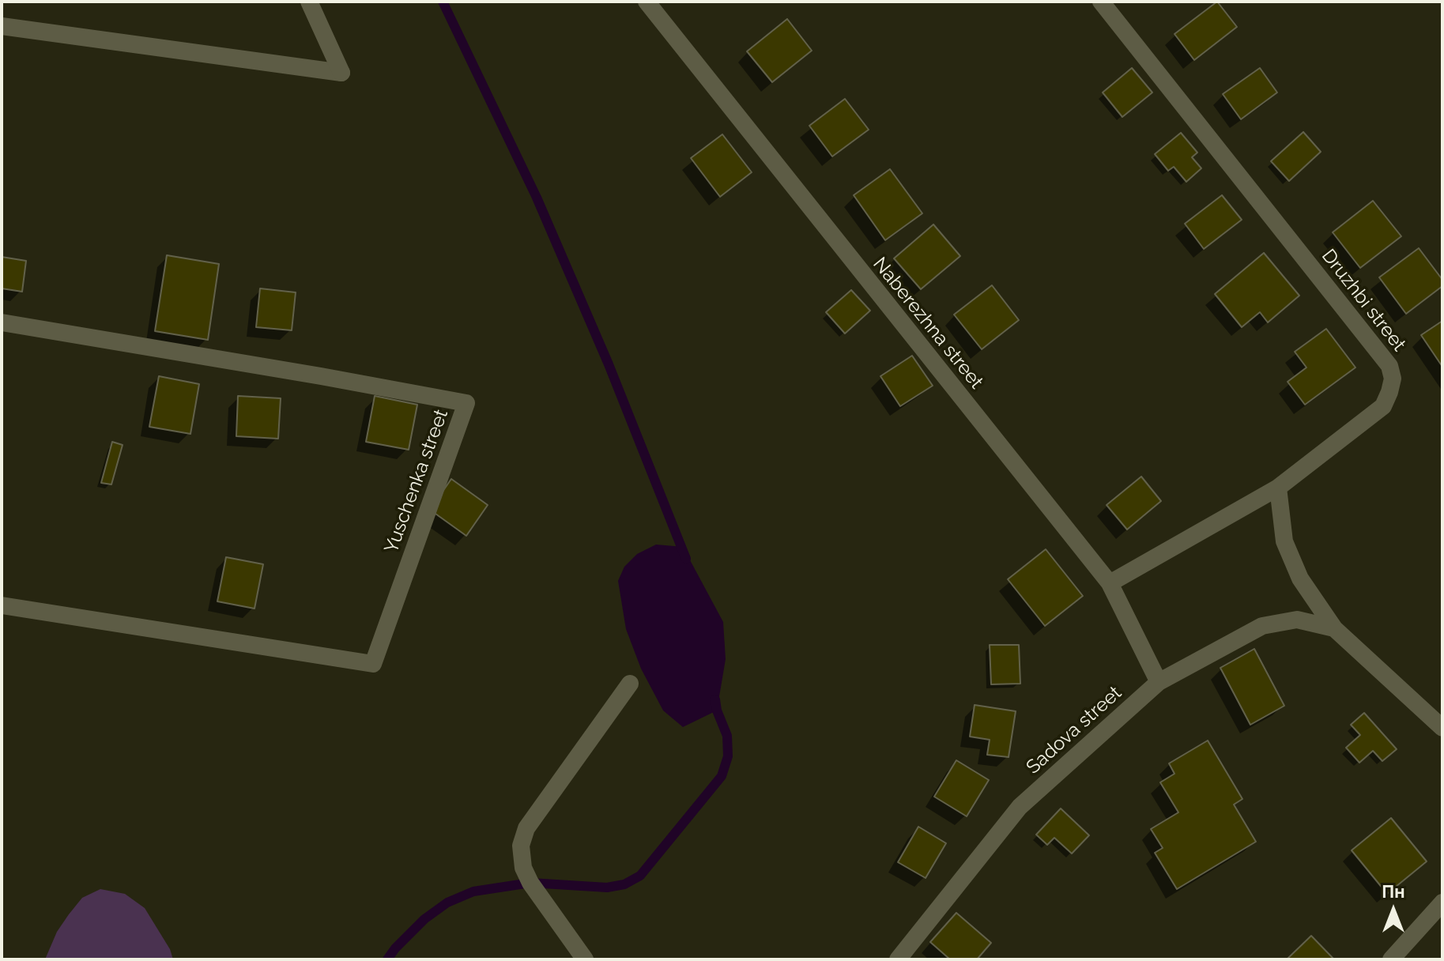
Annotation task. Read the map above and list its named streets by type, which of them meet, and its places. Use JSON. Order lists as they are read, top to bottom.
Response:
{
  "streets": {
    "street": [
      "Druzhbi street",
      "Naberezhna street",
      "Yuschenka street",
      "Sadova street"
    ]
  },
  "crossings": [
    ["Druzhbi street", "Naberezhna street"],
    ["Naberezhna street", "Sadova street"]
  ],
  "north": "top"
}
